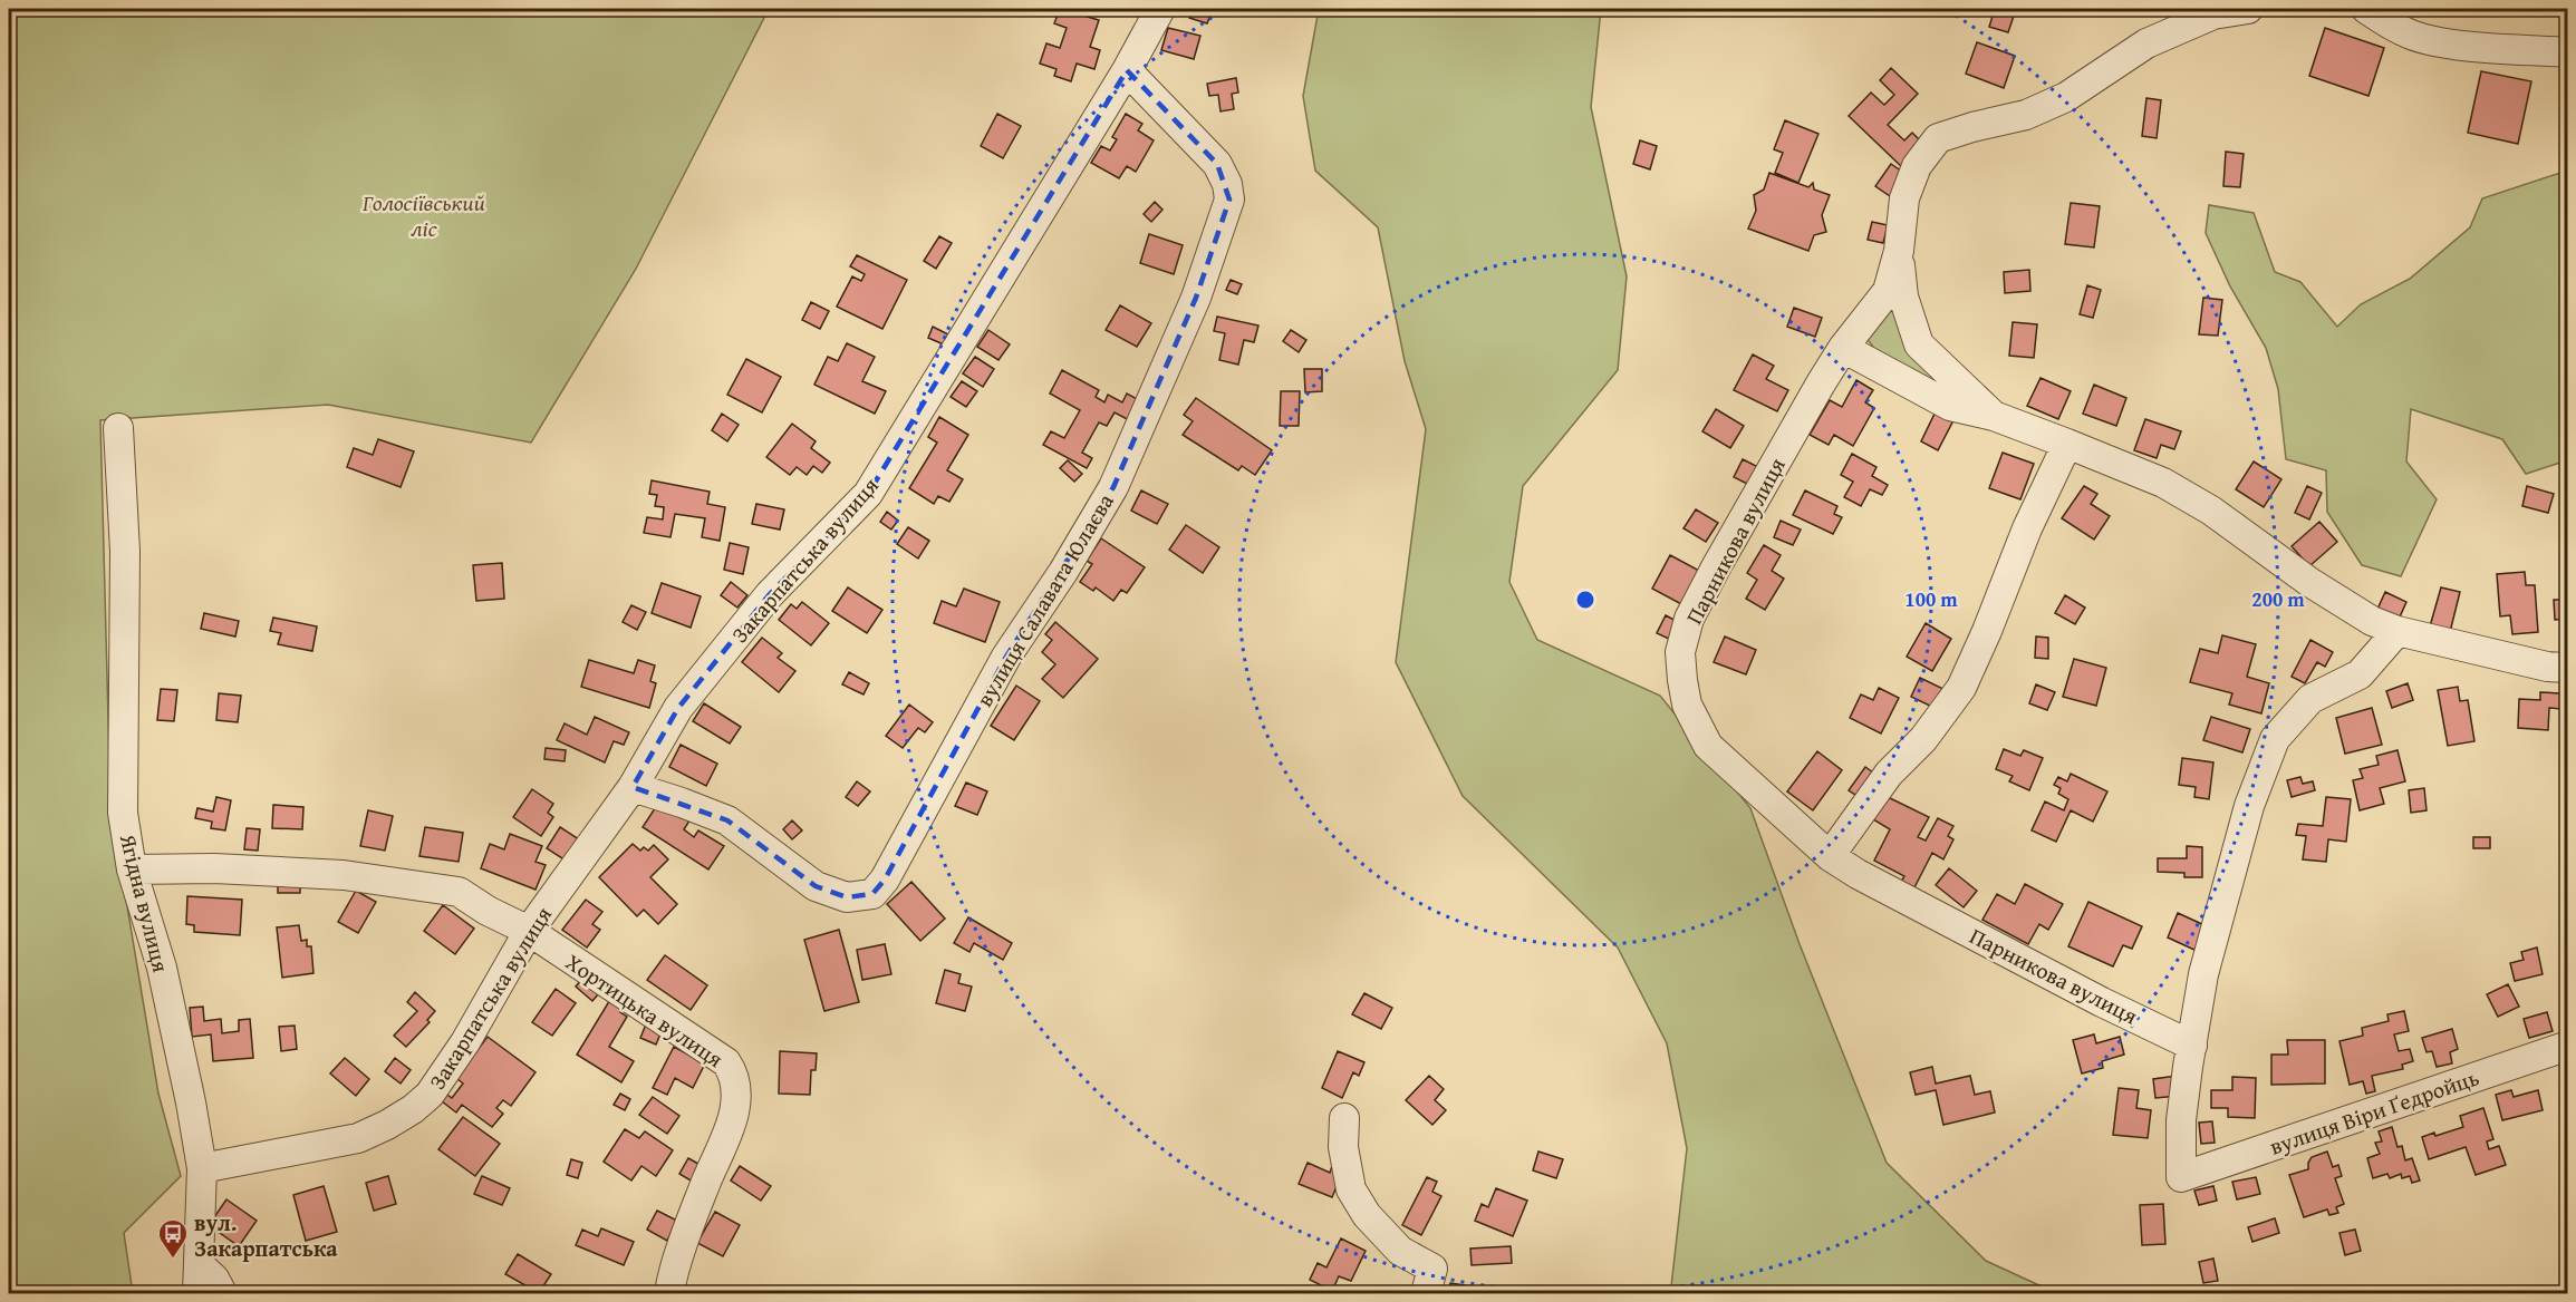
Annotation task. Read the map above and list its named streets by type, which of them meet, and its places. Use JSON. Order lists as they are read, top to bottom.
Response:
{
  "streets": {
    "street": [
      "Парникова вулиця",
      "Закарпатська вулиця",
      "вулиця Салавата Юлаєва",
      "Ягідна вулиця",
      "Хортицька вулиця",
      "вулиця Віри Ґедройць"
    ]
  },
  "crossings": [
    ["Парникова вулиця", "вулиця Віри Ґедройць"],
    ["Закарпатська вулиця", "вулиця Салавата Юлаєва"],
    ["Закарпатська вулиця", "Ягідна вулиця"],
    ["Закарпатська вулиця", "Хортицька вулиця"]
  ],
  "parks": ["Голосіївський ліс"],
  "places": {
    "bus stop": ["вул. Закарпатська"]
  },
  "rings": ["100 m", "200 m"]
}
